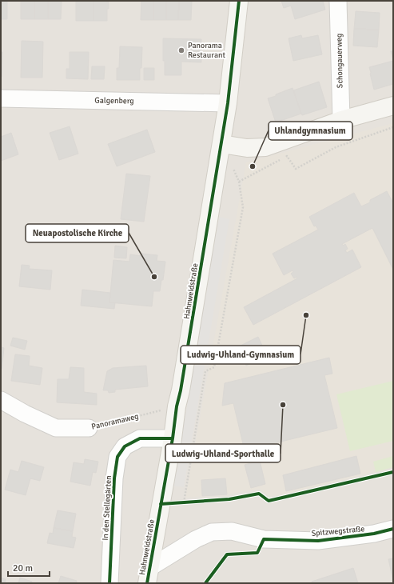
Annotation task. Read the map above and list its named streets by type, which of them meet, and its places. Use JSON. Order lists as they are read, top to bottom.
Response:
{
  "streets": {
    "street": [
      "Schongauerweg",
      "Galgenberg",
      "Hahnweidstraße",
      "Panoramaweg",
      "In den Stellegärten",
      "Spitzwegstraße"
    ]
  },
  "crossings": [
    ["Galgenberg", "Hahnweidstraße"],
    ["Hahnweidstraße", "Panoramaweg"],
    ["Hahnweidstraße", "In den Stellegärten"],
    ["Hahnweidstraße", "Spitzwegstraße"]
  ],
  "places": [
    "Panorama Restaurant",
    "Uhlandgymnasium",
    "Neuapostolische Kirche",
    "Ludwig-Uhland-Gymnasium",
    "Ludwig-Uhland-Sporthalle"
  ],
  "scale_bar": "20 m"
}
